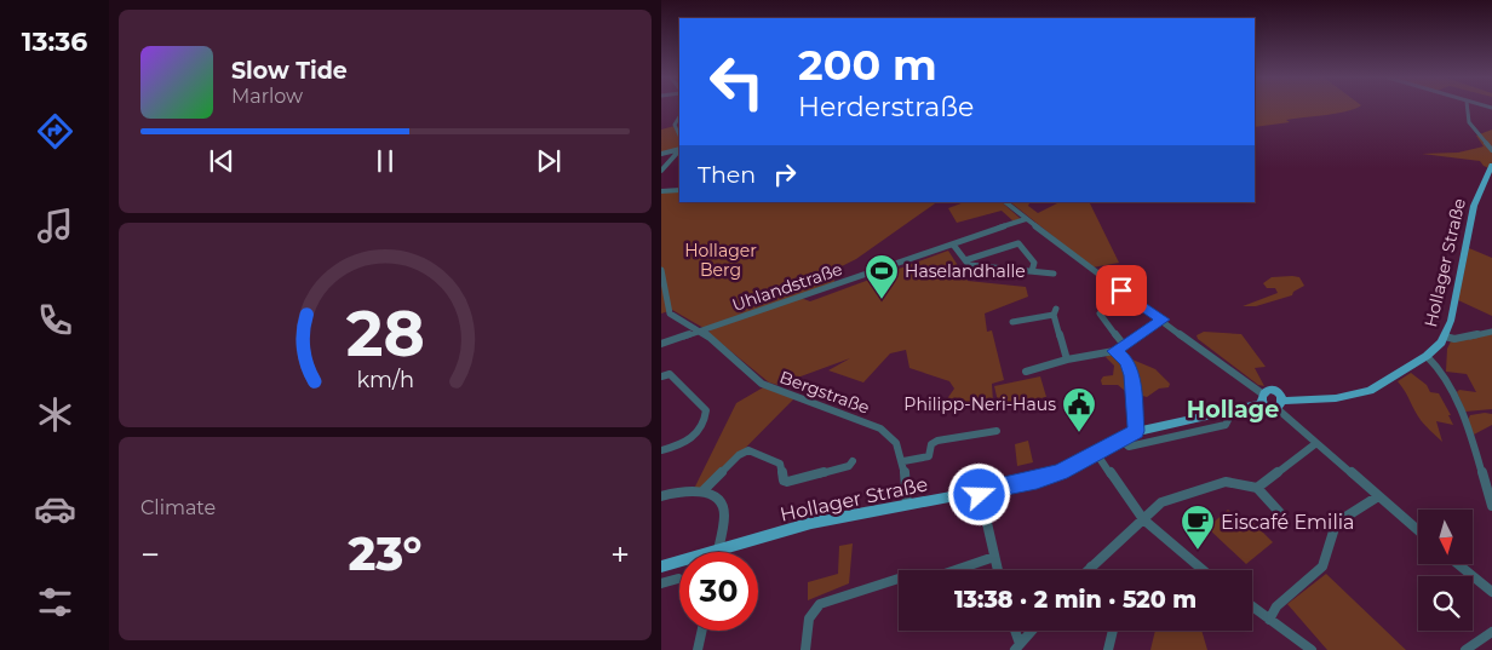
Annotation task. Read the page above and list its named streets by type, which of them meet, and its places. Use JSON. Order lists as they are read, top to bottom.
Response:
{
  "streets": {
    "main road": ["Hollager Straße"],
    "street": ["Uhlandstraße", "Bergstraße"]
  },
  "crossings": [
    ["Hollager Straße", "Bergstraße"],
    ["Uhlandstraße", "Bergstraße"]
  ],
  "districts": ["Hollage"],
  "parks": ["Hollager Berg"],
  "places": {
    "sports": ["Haselandhalle"],
    "public building": ["Philipp-Neri-Haus"],
    "cafe": ["Eiscafé Emilia"]
  },
  "north": "bottom",
  "page": {
    "tabs": "13:36",
    "turn": ["200 m", "Herderstraße"],
    "song": ["Slow Tide", "Marlow"],
    "then": "Then",
    "tile": "Climate",
    "heat": ["−", "23°", "+"],
    "limit": "30",
    "trip": "13:38 · 2 min · 520 m",
    "gauge": ["28", "km/h"]
  }
}
